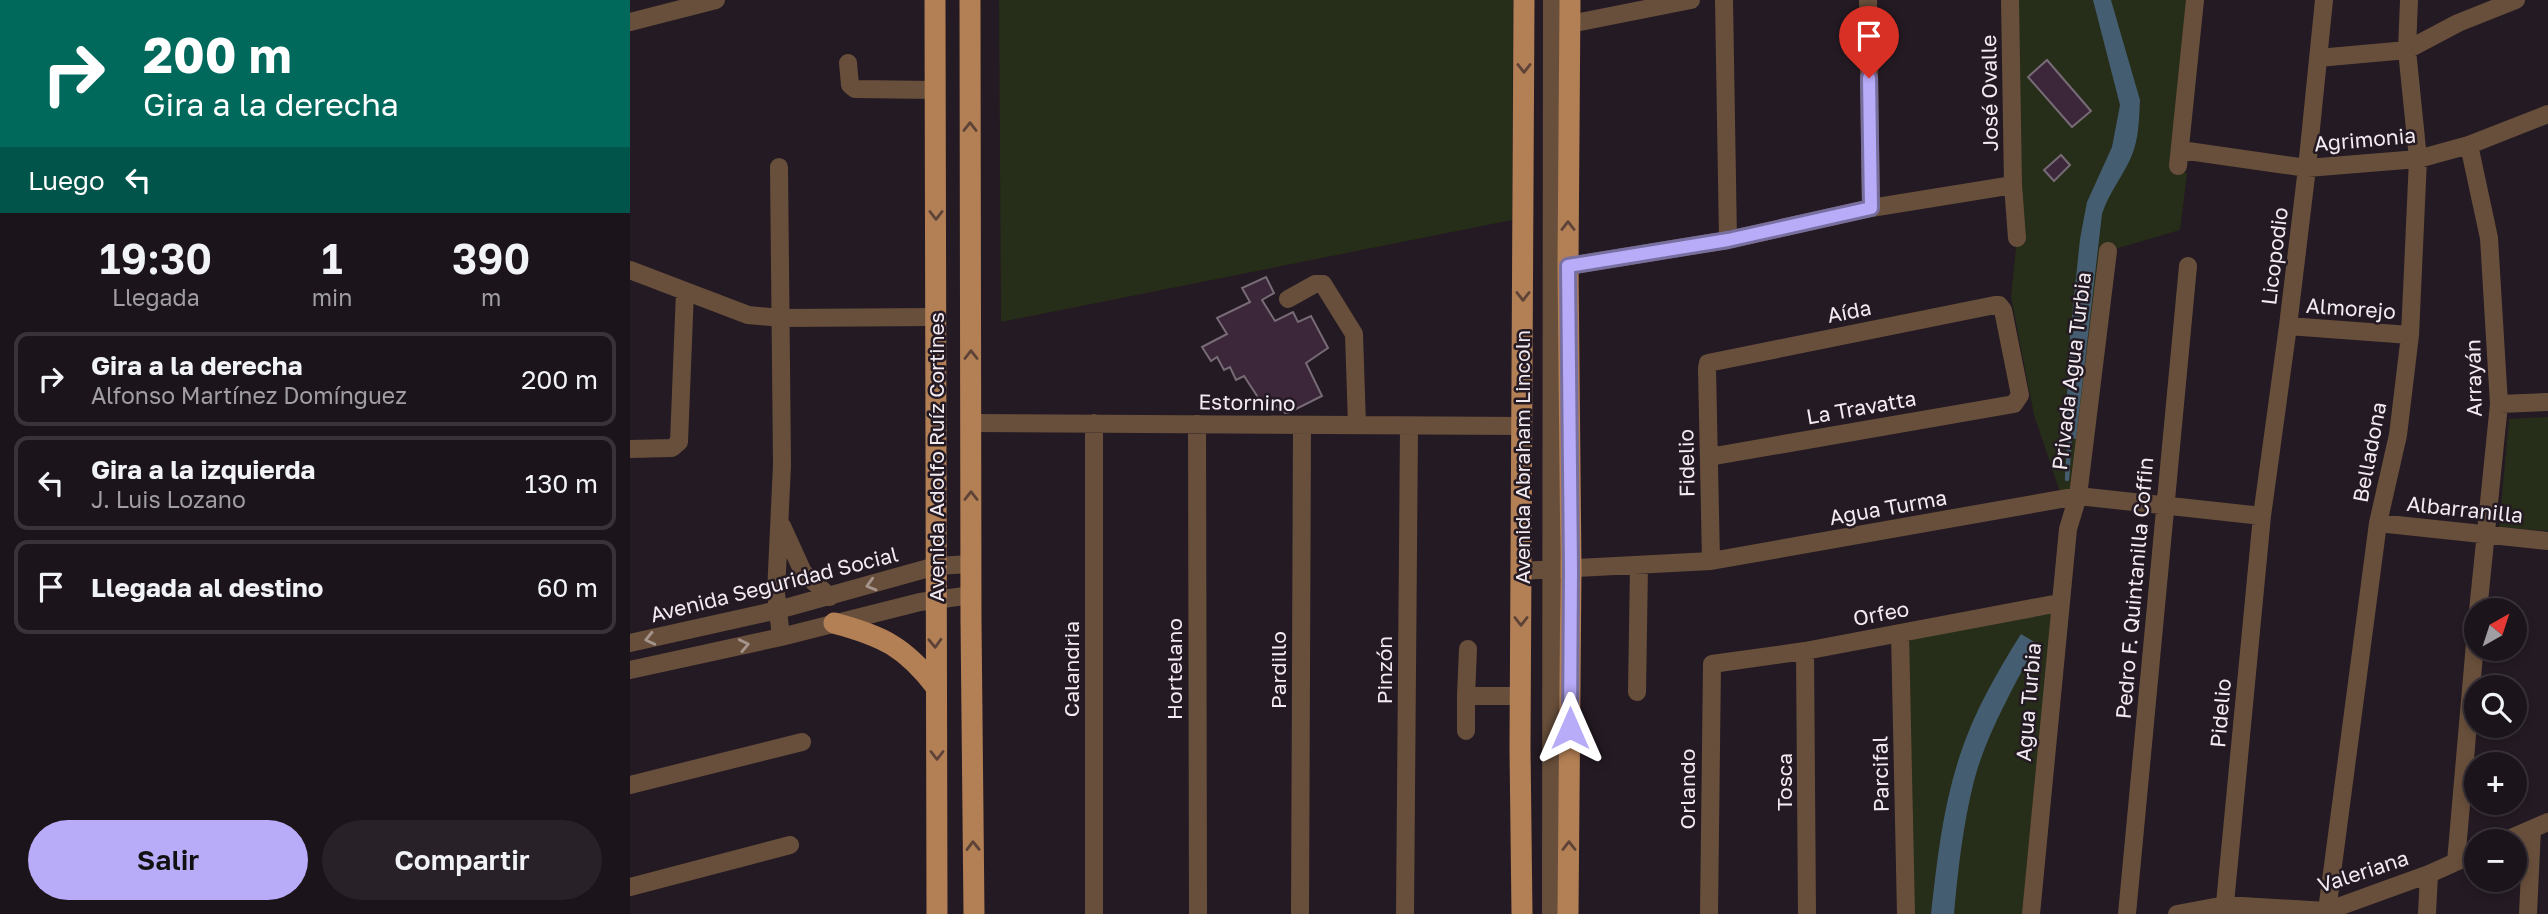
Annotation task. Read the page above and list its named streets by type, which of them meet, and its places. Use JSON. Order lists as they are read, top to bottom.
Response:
{
  "streets": {
    "main road": ["Avenida Adolfo Ruíz Cortines", "Avenida Abraham Lincoln"],
    "street": [
      "José Ovalle",
      "Agrimonia",
      "Licopodio",
      "Almorejo",
      "Aída",
      "Privada Agua Turbia",
      "Arrayán",
      "Estornino",
      "La Travatta",
      "Belladona",
      "Fidelio",
      "Agua Turma",
      "Albarranilla",
      "Avenida Seguridad Social",
      "Pedro F. Quintanilla Coffin",
      "Orfeo",
      "Calandria",
      "Hortelano",
      "Pardillo",
      "Pinzón",
      "Agua Turbia",
      "Pidelio",
      "Parcifal",
      "Tosca",
      "Orlando",
      "Valeriana"
    ]
  },
  "crossings": [
    ["Agrimonia", "Licopodio"],
    ["Agrimonia", "Arrayán"],
    ["Agrimonia", "Belladona"],
    ["Licopodio", "Almorejo"],
    ["Licopodio", "Agua Turma"],
    ["Licopodio", "Pidelio"],
    ["Almorejo", "Belladona"],
    ["Aída", "La Travatta"],
    ["Aída", "Fidelio"],
    ["Privada Agua Turbia", "Agua Turma"],
    ["Privada Agua Turbia", "Agua Turbia"],
    ["Arrayán", "Albarranilla"],
    ["Estornino", "Avenida Adolfo Ruíz Cortines"],
    ["Estornino", "Avenida Abraham Lincoln"],
    ["Estornino", "Calandria"],
    ["Estornino", "Hortelano"],
    ["Estornino", "Pardillo"],
    ["Estornino", "Pinzón"],
    ["La Travatta", "Fidelio"],
    ["Belladona", "Albarranilla"],
    ["Belladona", "Valeriana"],
    ["Avenida Adolfo Ruíz Cortines", "Avenida Seguridad Social"],
    ["Avenida Abraham Lincoln", "Agua Turma"],
    ["Fidelio", "Agua Turma"],
    ["Agua Turma", "Pedro F. Quintanilla Coffin"],
    ["Agua Turma", "Agua Turbia"],
    ["Agua Turma", "Pidelio"],
    ["Orfeo", "Agua Turbia"],
    ["Orfeo", "Parcifal"],
    ["Orfeo", "Tosca"],
    ["Orfeo", "Orlando"],
    ["Pidelio", "Valeriana"]
  ],
  "north": "top right",
  "page": {
    "turn": ["200 m", "Gira a la derecha"],
    "then": "Luego",
    "eta": [
      "19:30",
      "Llegada",
      "1",
      "min",
      "390",
      "m"
    ],
    "list": [
      {
        "name": "Gira a la derecha",
        "note": "Alfonso Martínez Domínguez",
        "value": "200 m"
      },
      {
        "name": "Gira a la izquierda",
        "note": "J. Luis Lozano",
        "value": "130 m"
      },
      {
        "name": "Llegada al destino",
        "value": "60 m"
      }
    ],
    "map_buttons": ["+", "−"],
    "buttons": ["Salir", "Compartir"]
  }
}
